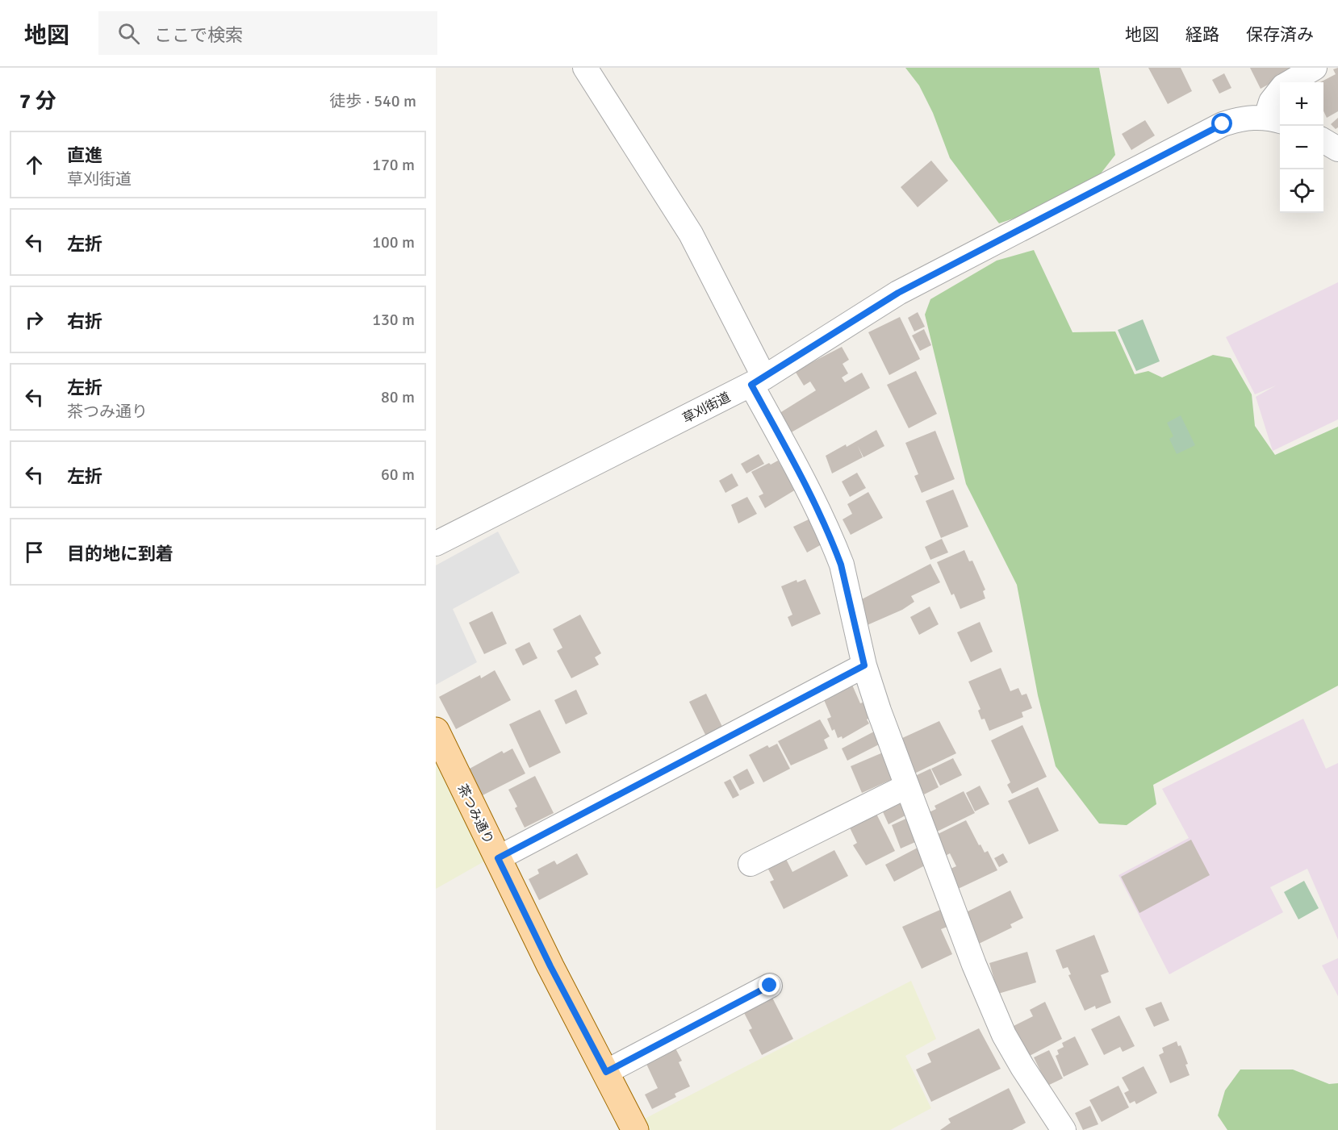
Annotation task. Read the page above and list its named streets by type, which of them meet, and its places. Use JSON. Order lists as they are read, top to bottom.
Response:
{
  "streets": {
    "main road": ["茶つみ通り"],
    "street": ["草刈街道"]
  },
  "page": {
    "header": "地図",
    "search": "ここで検索",
    "nav": ["地図", "経路", "保存済み"],
    "heading": ["7 分", "徒歩 · 540 m"],
    "map_buttons": ["+", "−"],
    "list": [
      ["直進", "草刈街道", "170 m"],
      ["左折", "100 m"],
      ["右折", "130 m"],
      ["左折", "茶つみ通り", "80 m"],
      ["左折", "60 m"],
      "目的地に到着"
    ]
  }
}
